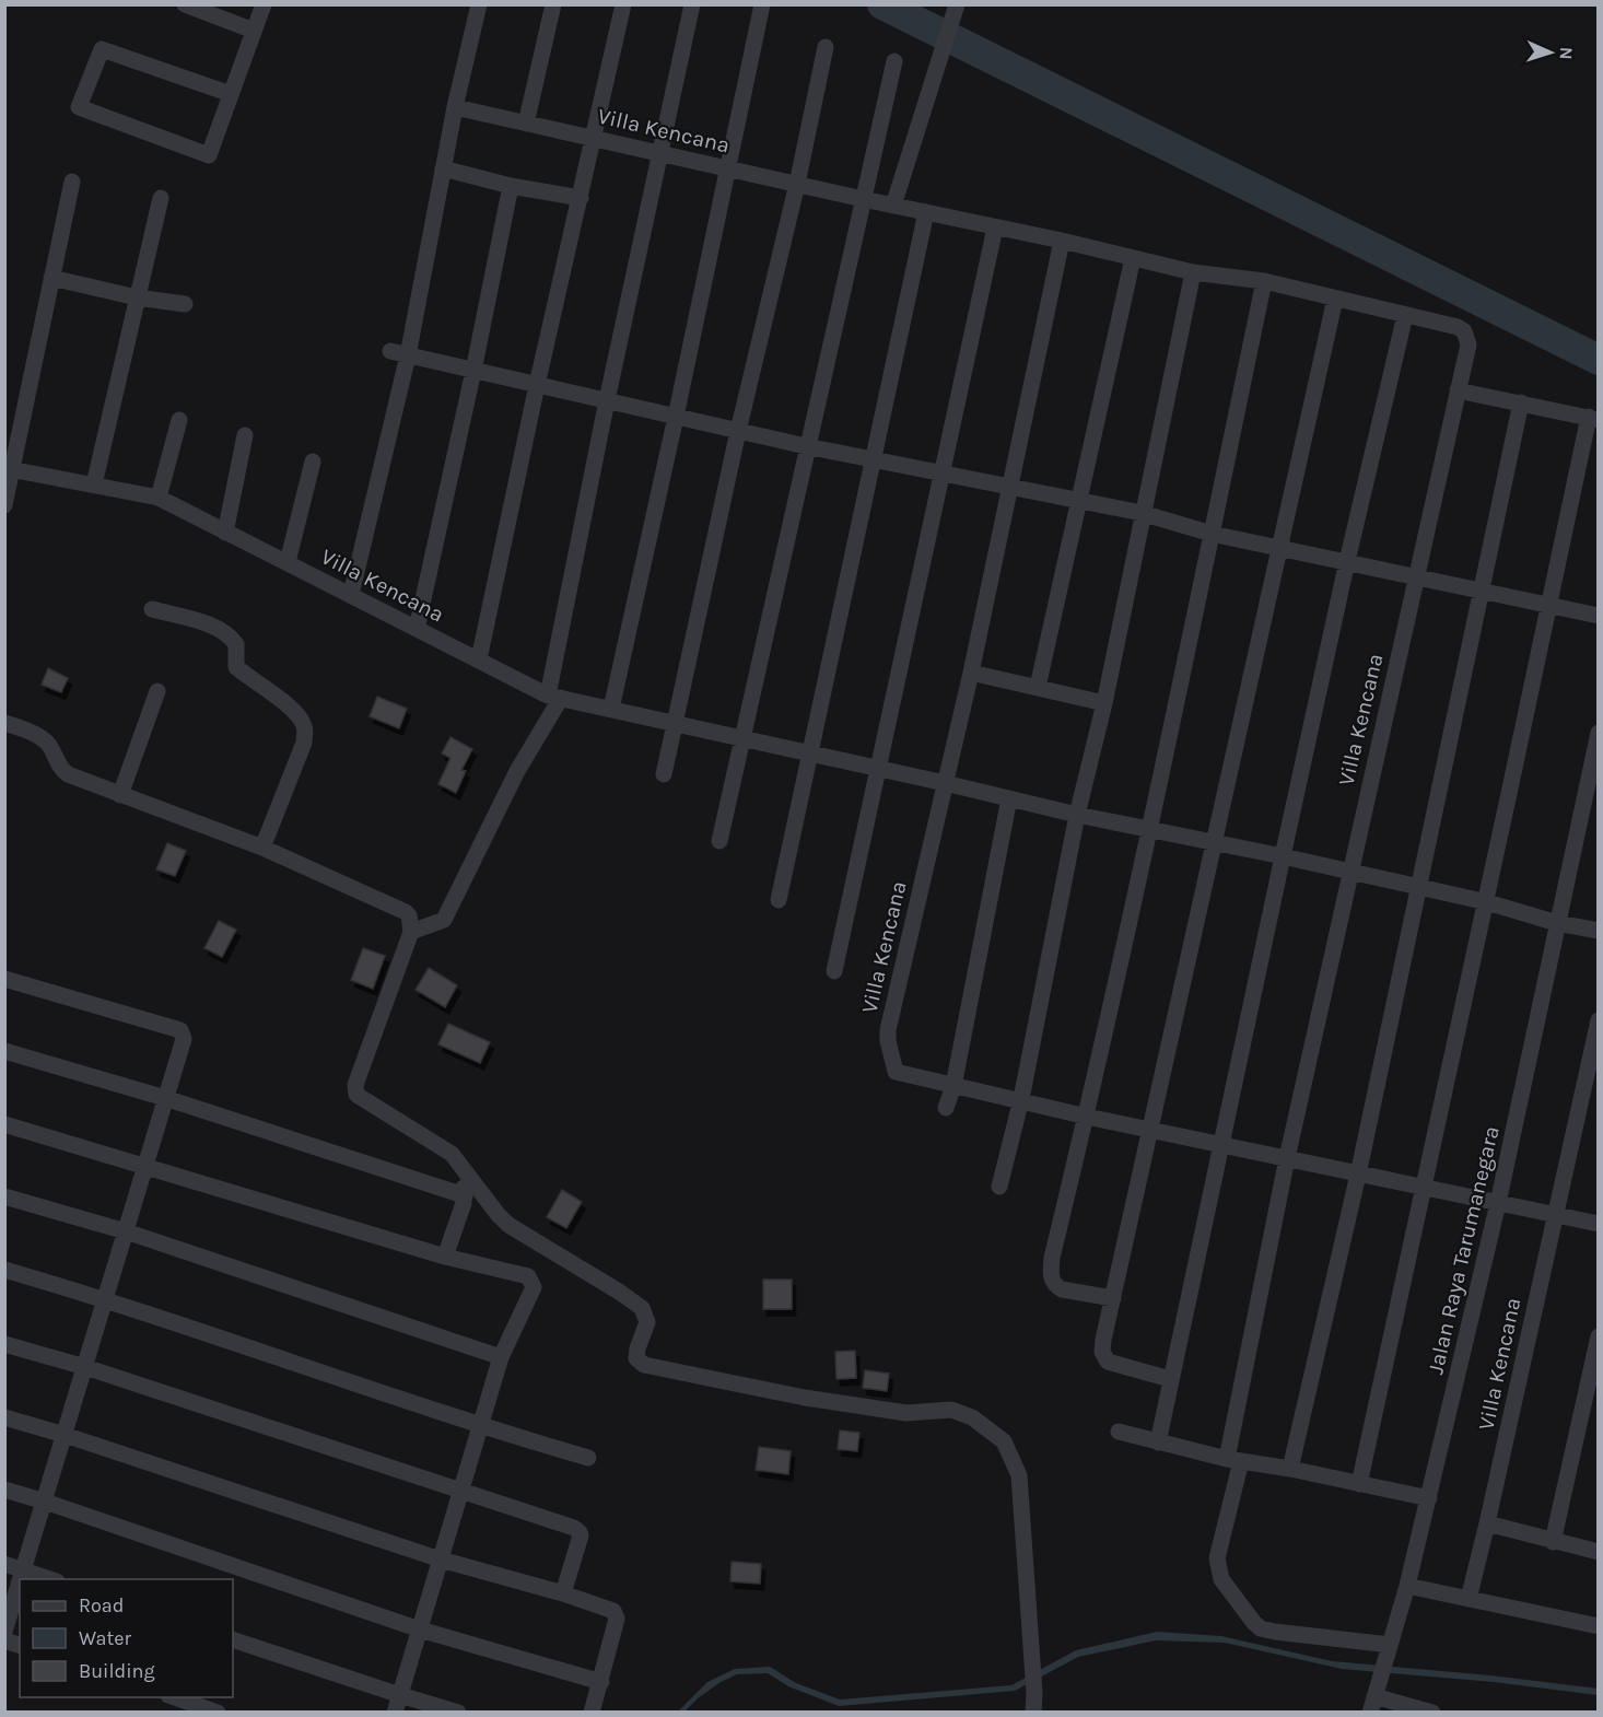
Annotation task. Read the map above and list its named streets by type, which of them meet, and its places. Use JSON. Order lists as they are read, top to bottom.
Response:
{
  "streets": {
    "street": ["Villa Kencana", "Jalan Raya Tarumanegara"]
  },
  "crossings": [
    ["Villa Kencana", "Jalan Raya Tarumanegara"]
  ],
  "legend": ["Road", "Water", "Building"],
  "north": "right"
}
